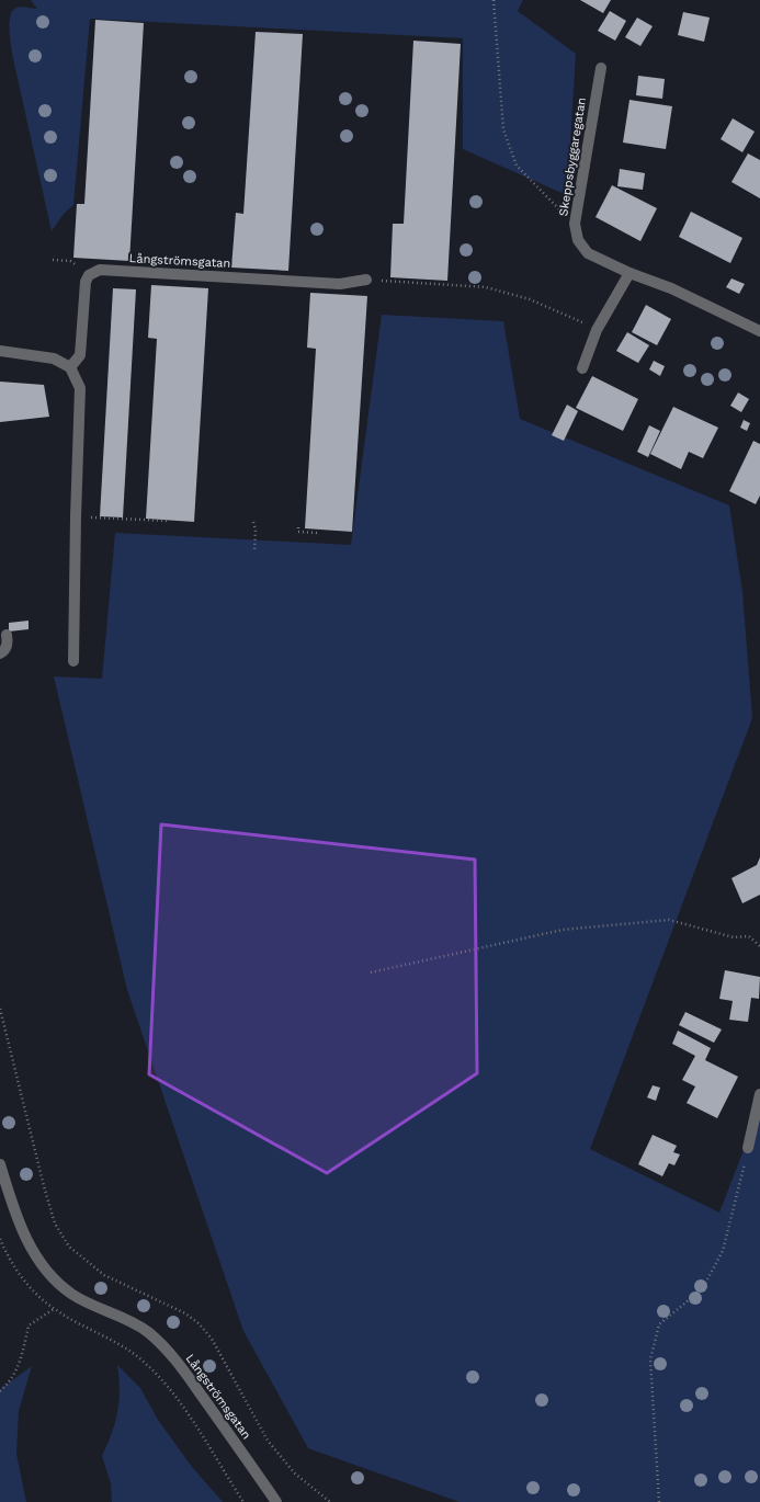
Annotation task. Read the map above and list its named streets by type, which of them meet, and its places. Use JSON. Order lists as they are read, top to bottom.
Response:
{
  "streets": {
    "street": ["Skeppsbyggaregatan", "Långströmsgatan"]
  }
}
